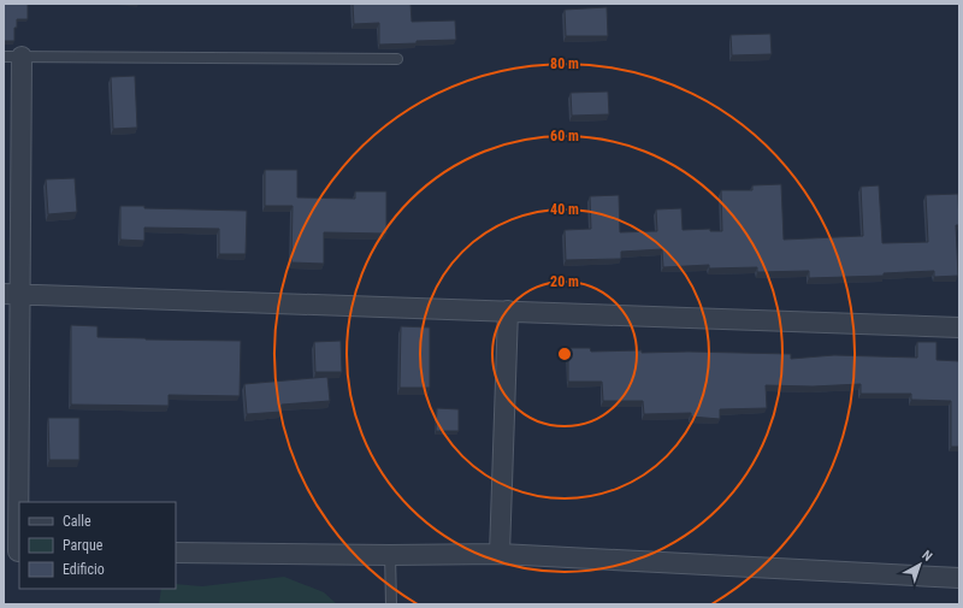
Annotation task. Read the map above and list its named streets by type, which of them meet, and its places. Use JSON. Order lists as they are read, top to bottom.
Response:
{
  "legend": ["Calle", "Parque", "Edificio"],
  "north": "top right",
  "rings": [
    "80 m",
    "60 m",
    "40 m",
    "20 m"
  ]
}
